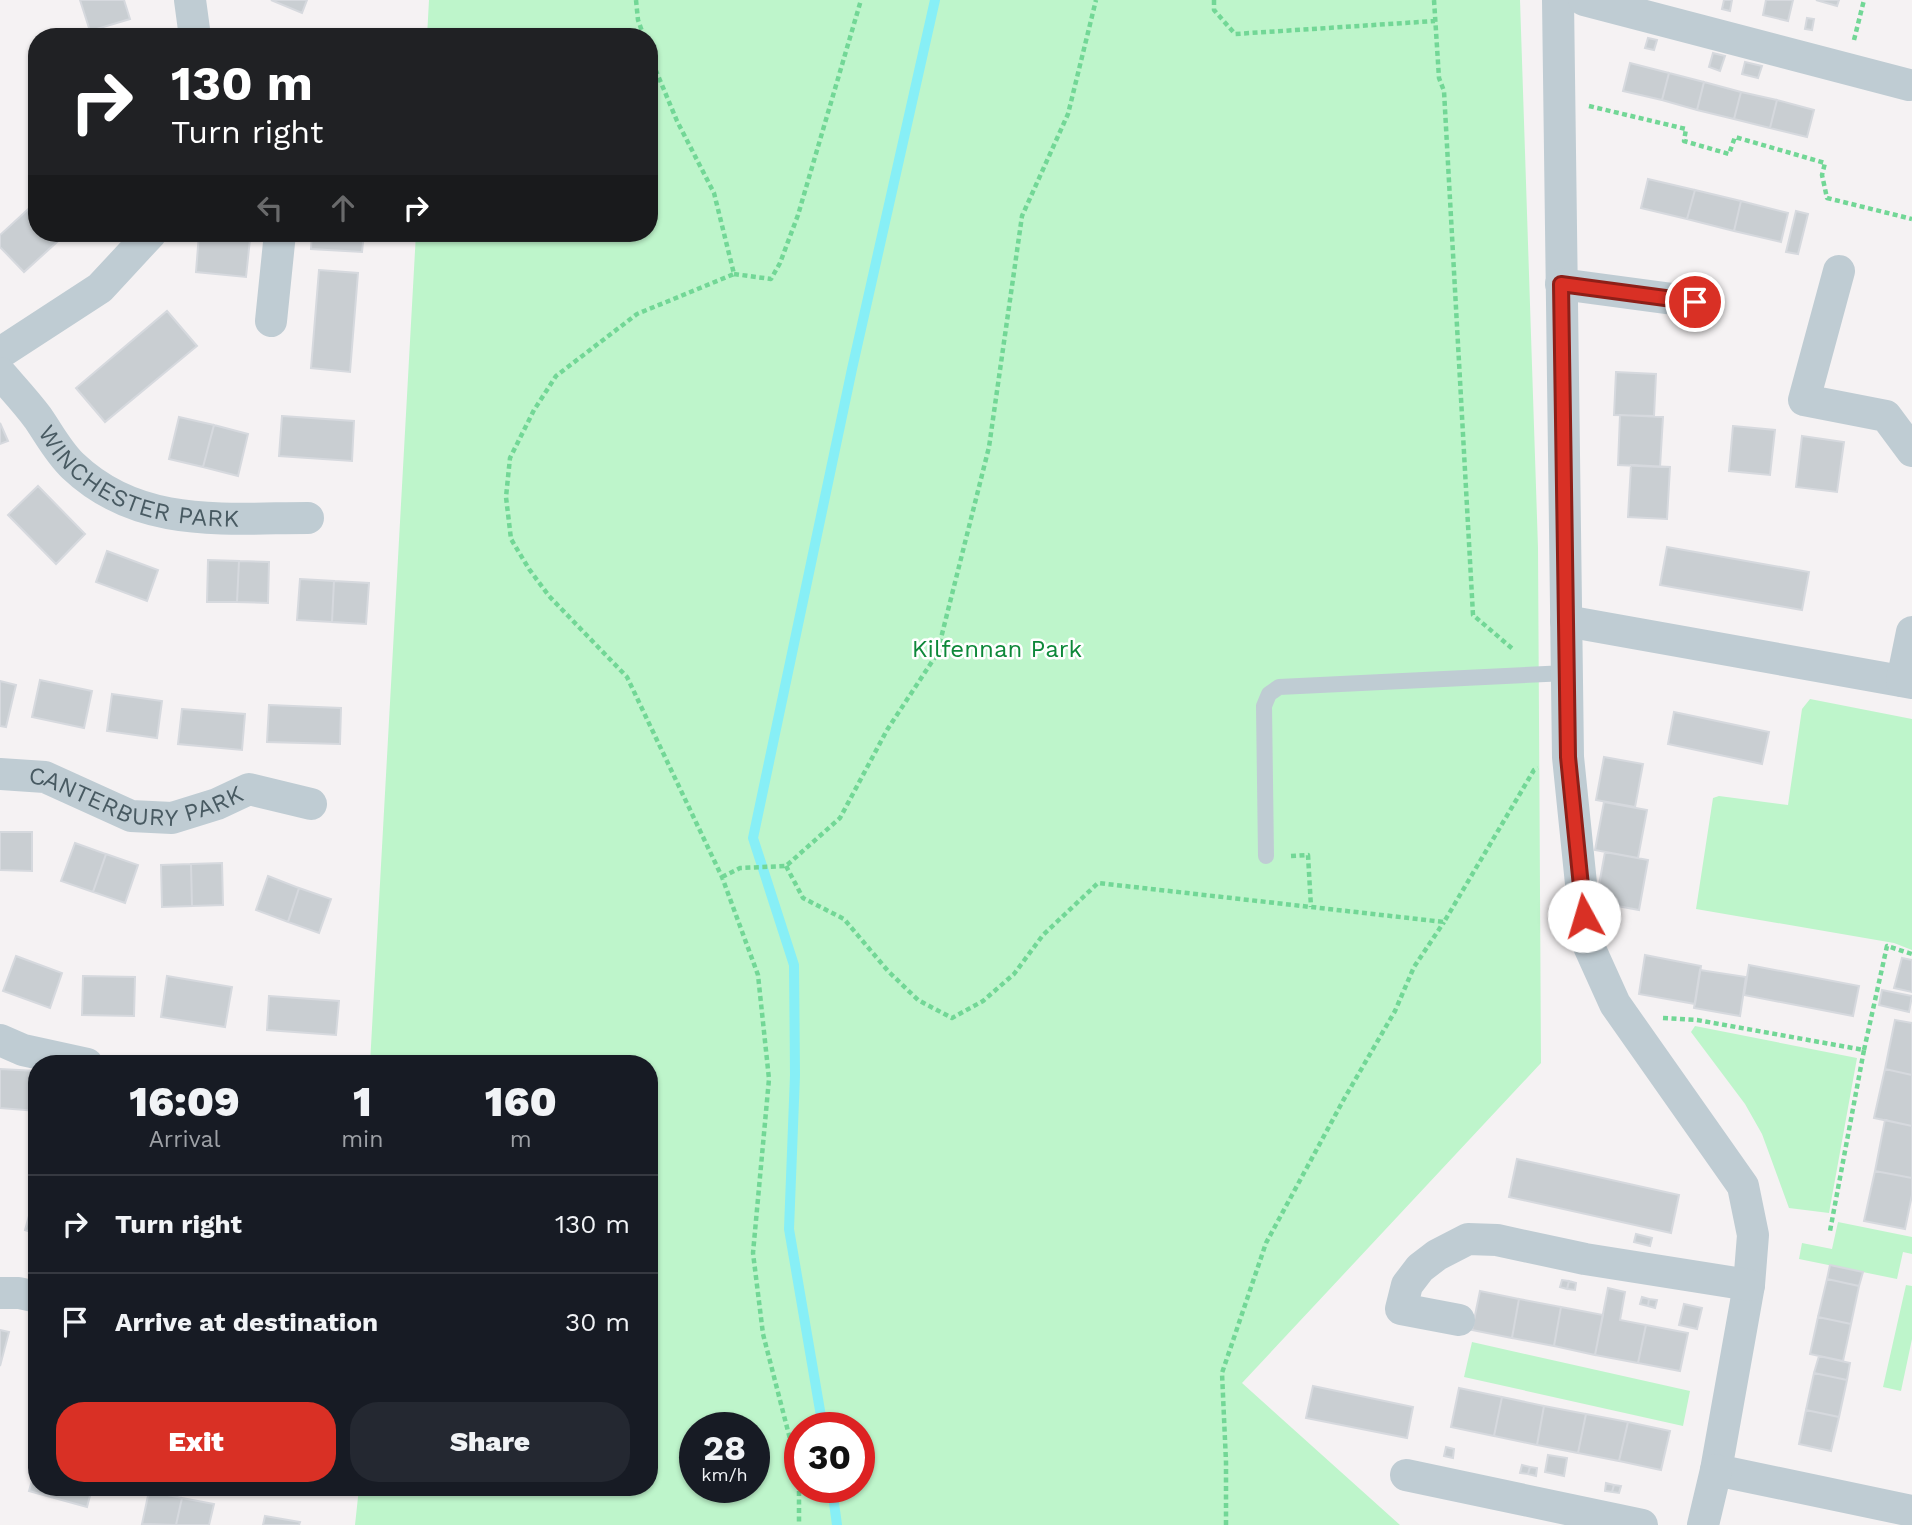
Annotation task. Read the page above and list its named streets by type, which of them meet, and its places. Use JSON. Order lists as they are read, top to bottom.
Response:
{
  "streets": {
    "street": ["WINCHESTER PARK", "CANTERBURY PARK"]
  },
  "parks": ["Kilfennan Park"],
  "page": {
    "turn": ["130 m", "Turn right"],
    "eta": [
      "16:09",
      "Arrival",
      "1",
      "min",
      "160",
      "m"
    ],
    "list": [
      {
        "name": "Turn right",
        "value": "130 m"
      },
      {
        "name": "Arrive at destination",
        "value": "30 m"
      }
    ],
    "buttons": ["Exit", "Share"],
    "speed": "28 km/h",
    "limit": "30"
  }
}
